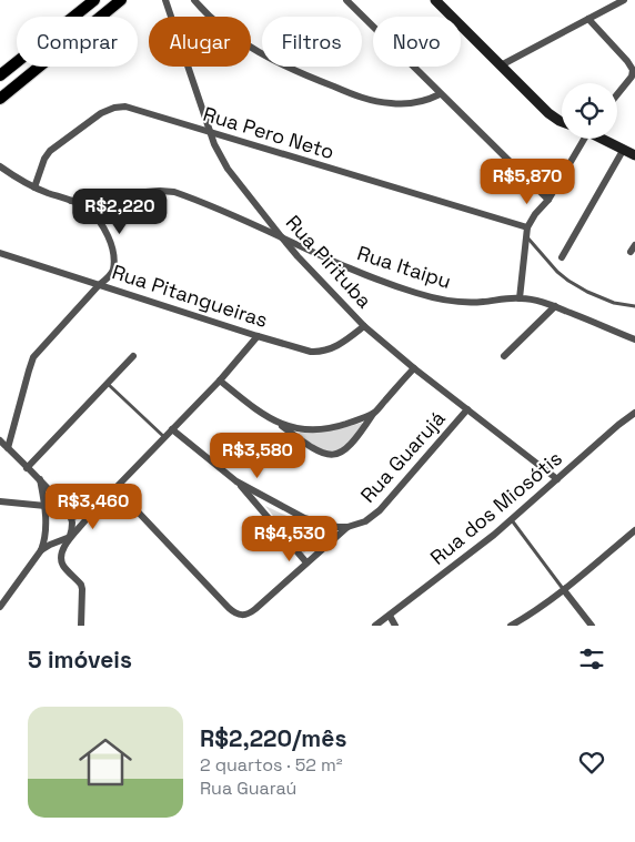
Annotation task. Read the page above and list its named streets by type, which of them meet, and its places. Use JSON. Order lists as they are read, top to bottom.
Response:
{
  "streets": {
    "street": [
      "Rua Pero Neto",
      "Rua Pirituba",
      "Rua Itaipu",
      "Rua Pitangueiras",
      "Rua Guarujá",
      "Rua dos Miosótis"
    ]
  },
  "crossings": [
    ["Rua Pero Neto", "Rua Pirituba"],
    ["Rua Pirituba", "Rua Itaipu"],
    ["Rua Pirituba", "Rua Pitangueiras"],
    ["Rua Pirituba", "Rua Guarujá"],
    ["Rua Pirituba", "Rua dos Miosótis"]
  ],
  "page": {
    "chip": [
      "Comprar",
      "Alugar",
      "Filtros",
      "Novo"
    ],
    "price": [
      "R$5,870",
      "R$2,220",
      "R$3,580",
      "R$3,460",
      "R$4,530"
    ],
    "heading": "5 imóveis",
    "list": [
      {
        "name": "R$2,220/mês",
        "note": "2 quartos · 52 m² · Rua Guaraú"
      }
    ]
  }
}
